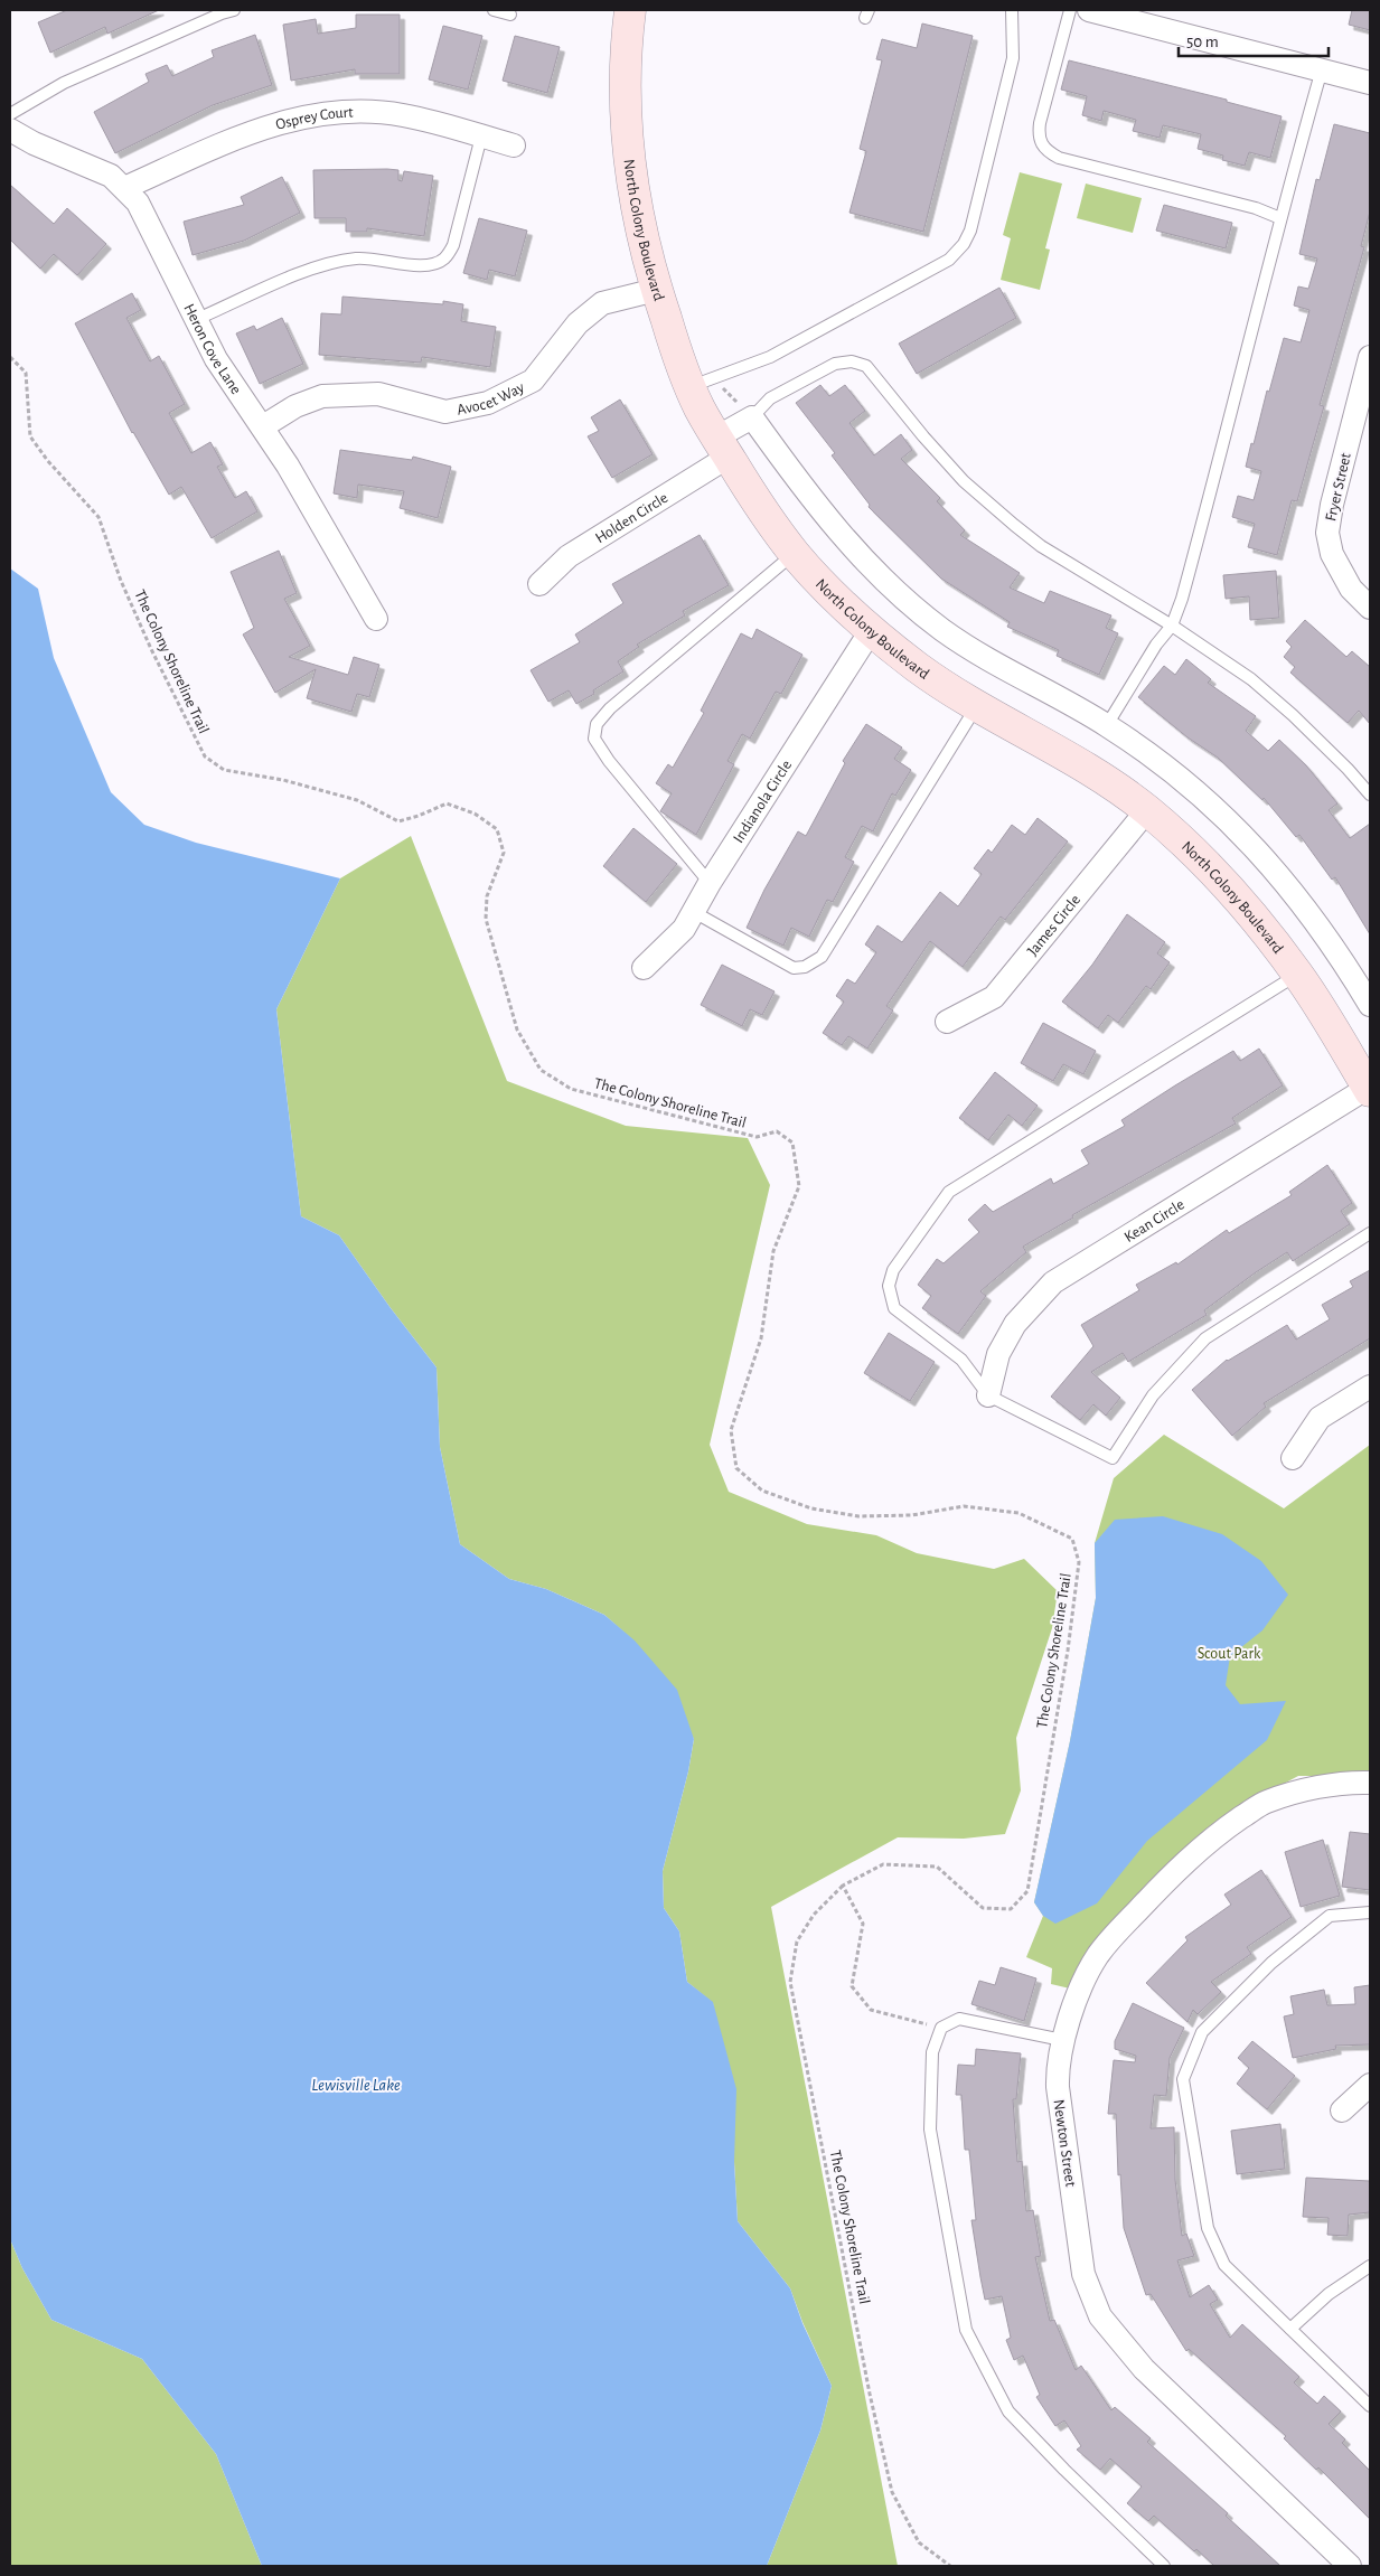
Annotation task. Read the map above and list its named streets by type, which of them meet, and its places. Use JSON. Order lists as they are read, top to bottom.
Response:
{
  "streets": {
    "main road": ["North Colony Boulevard"],
    "street": [
      "Osprey Court",
      "Heron Cove Lane",
      "Avocet Way",
      "Fryer Street",
      "Holden Circle",
      "Indianola Circle",
      "James Circle",
      "Kean Circle",
      "Newton Street"
    ],
    "path": ["The Colony Shoreline Trail"]
  },
  "crossings": [
    ["Osprey Court", "Heron Cove Lane"],
    ["North Colony Boulevard", "Avocet Way"],
    ["North Colony Boulevard", "Holden Circle"],
    ["North Colony Boulevard", "Indianola Circle"],
    ["North Colony Boulevard", "James Circle"],
    ["North Colony Boulevard", "Kean Circle"],
    ["Heron Cove Lane", "Avocet Way"]
  ],
  "water": ["Lewisville Lake"],
  "parks": ["Scout Park"],
  "scale_bar": "50 m"
}
